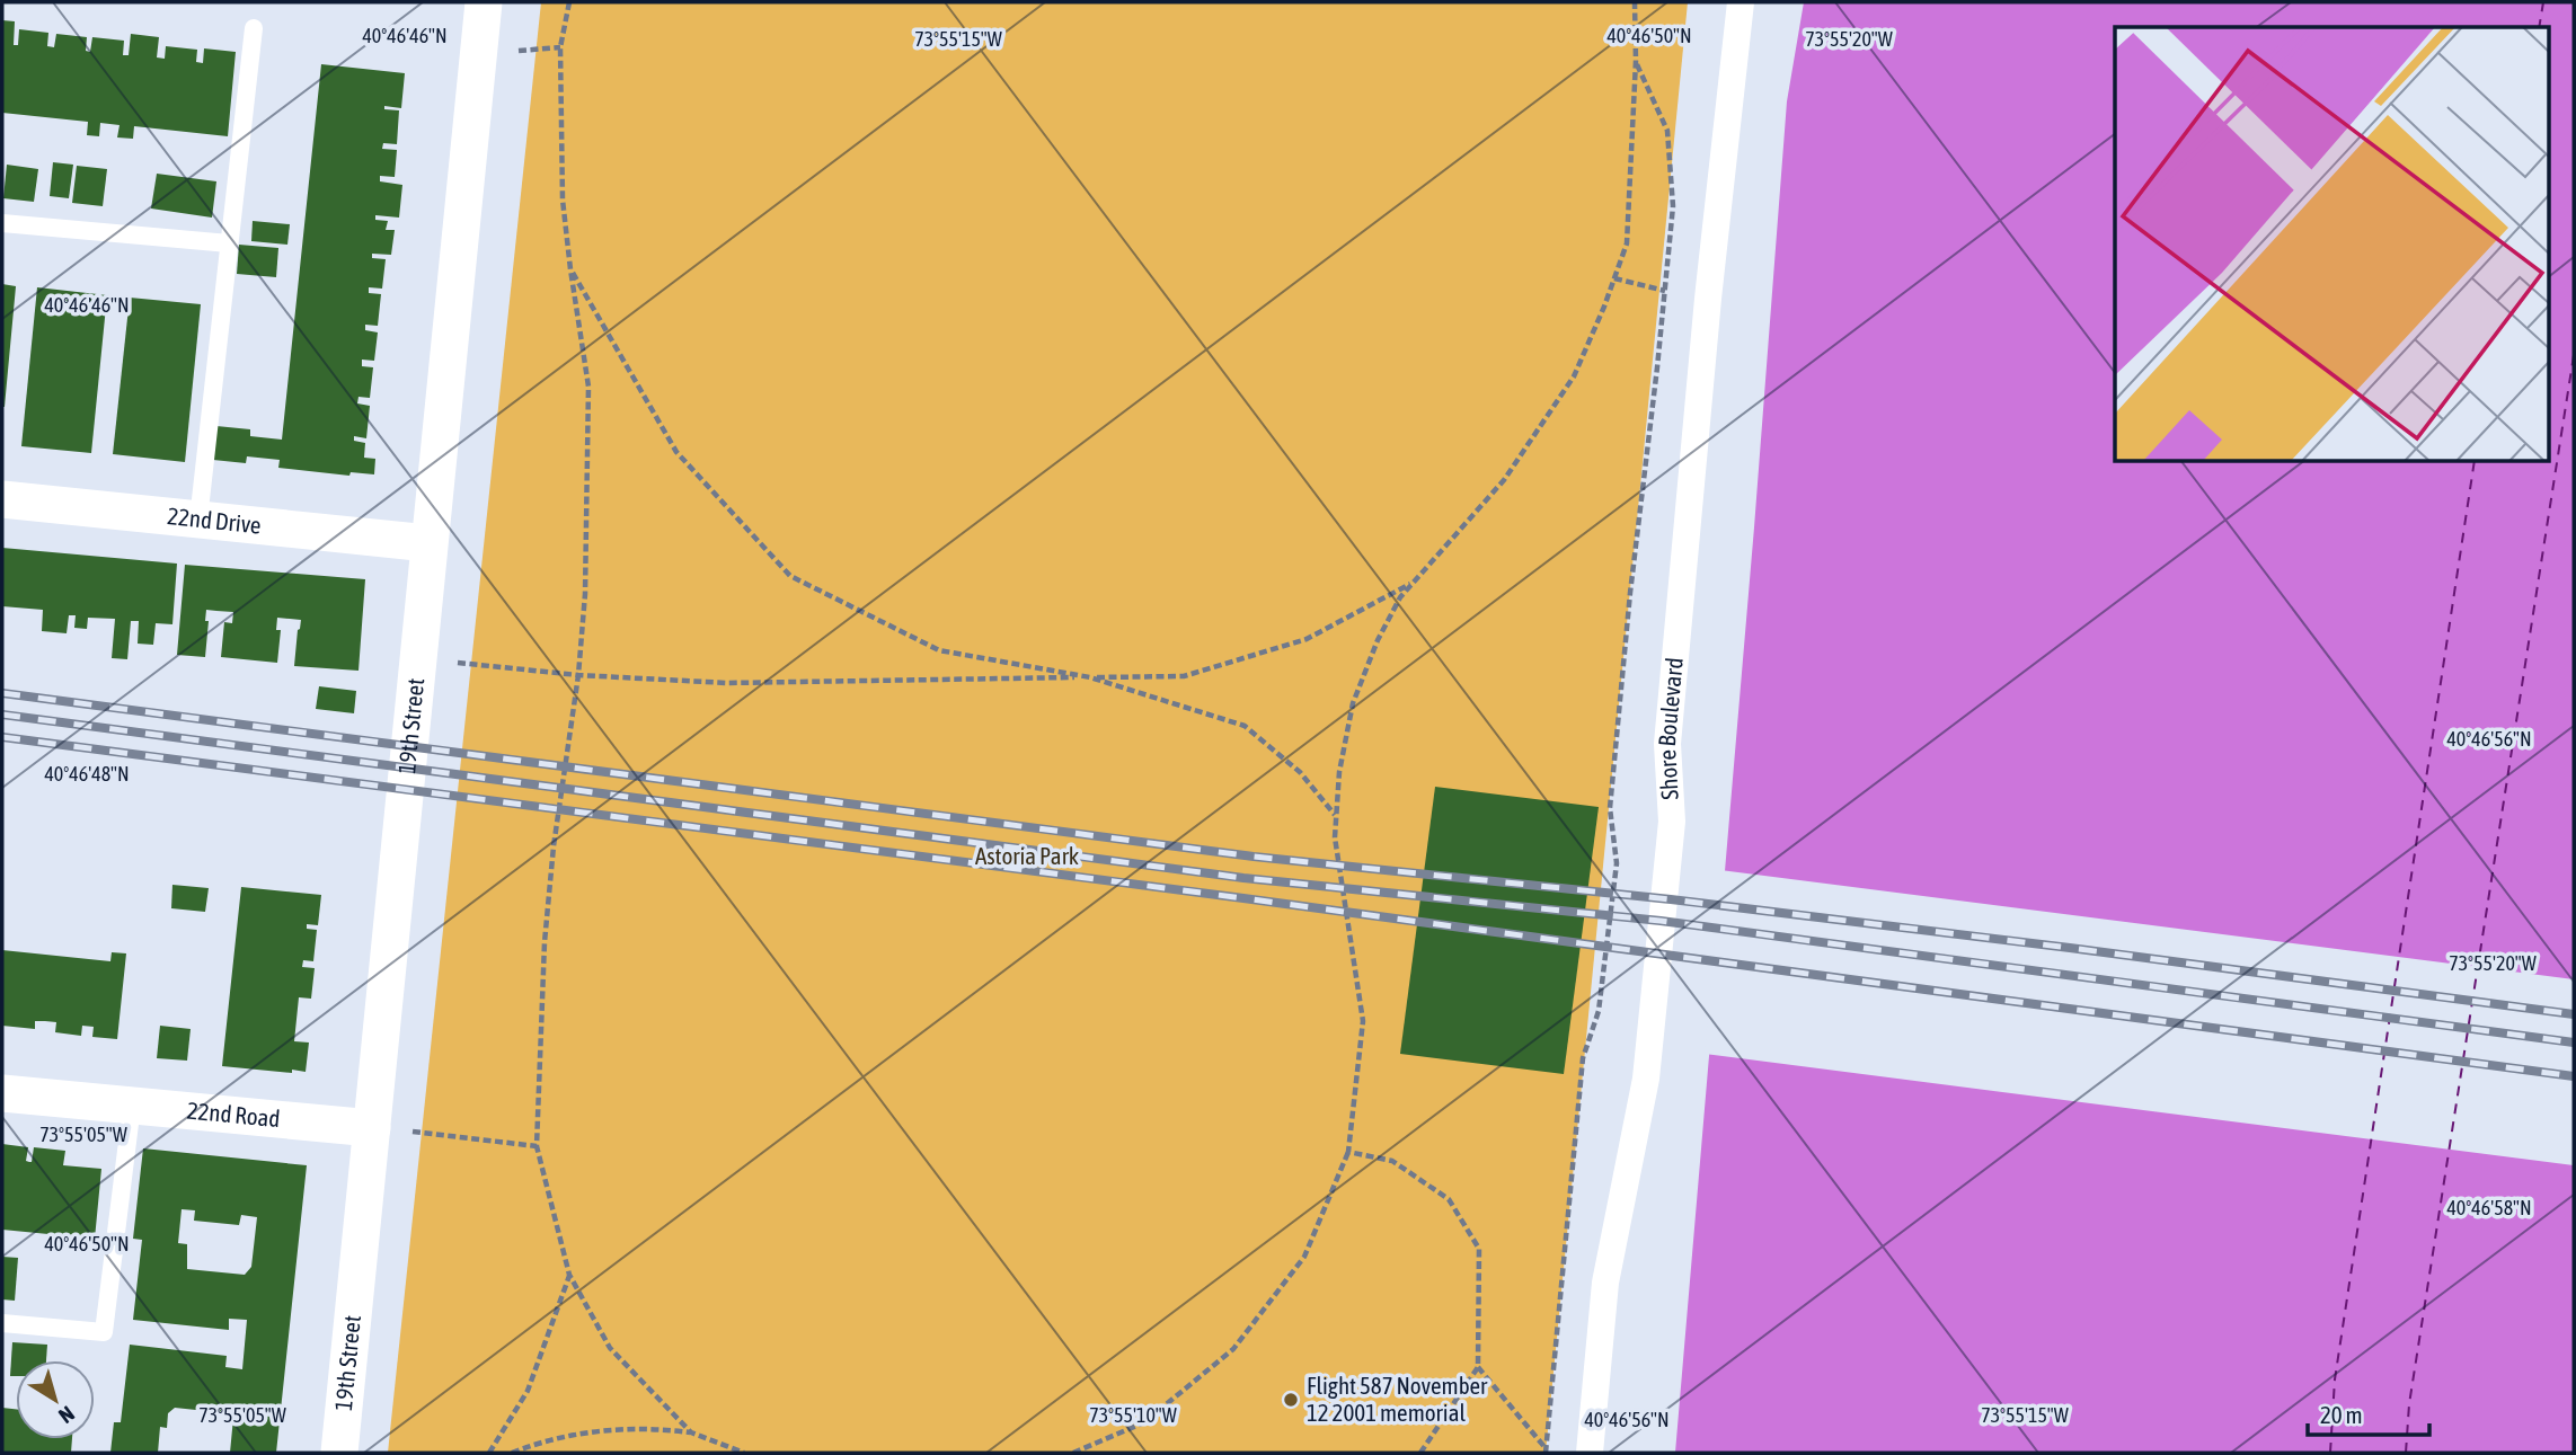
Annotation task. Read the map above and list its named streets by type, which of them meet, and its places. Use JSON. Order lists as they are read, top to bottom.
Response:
{
  "streets": {
    "street": [
      "22nd Drive",
      "19th Street",
      "Shore Boulevard",
      "22nd Road"
    ]
  },
  "crossings": [
    ["22nd Drive", "19th Street"],
    ["19th Street", "22nd Road"]
  ],
  "parks": ["Astoria Park"],
  "places": ["Flight 587 November 12 2001 memorial"],
  "scale_bar": "20 m",
  "north": "bottom right",
  "coordinates": [
    "40°46'46\"N",
    "40°46'50\"N",
    "73°55'20\"W",
    "73°55'15\"W",
    "40°46'56\"N",
    "40°46'48\"N",
    "73°55'05\"W",
    "40°46'58\"N",
    "73°55'10\"W"
  ]
}
